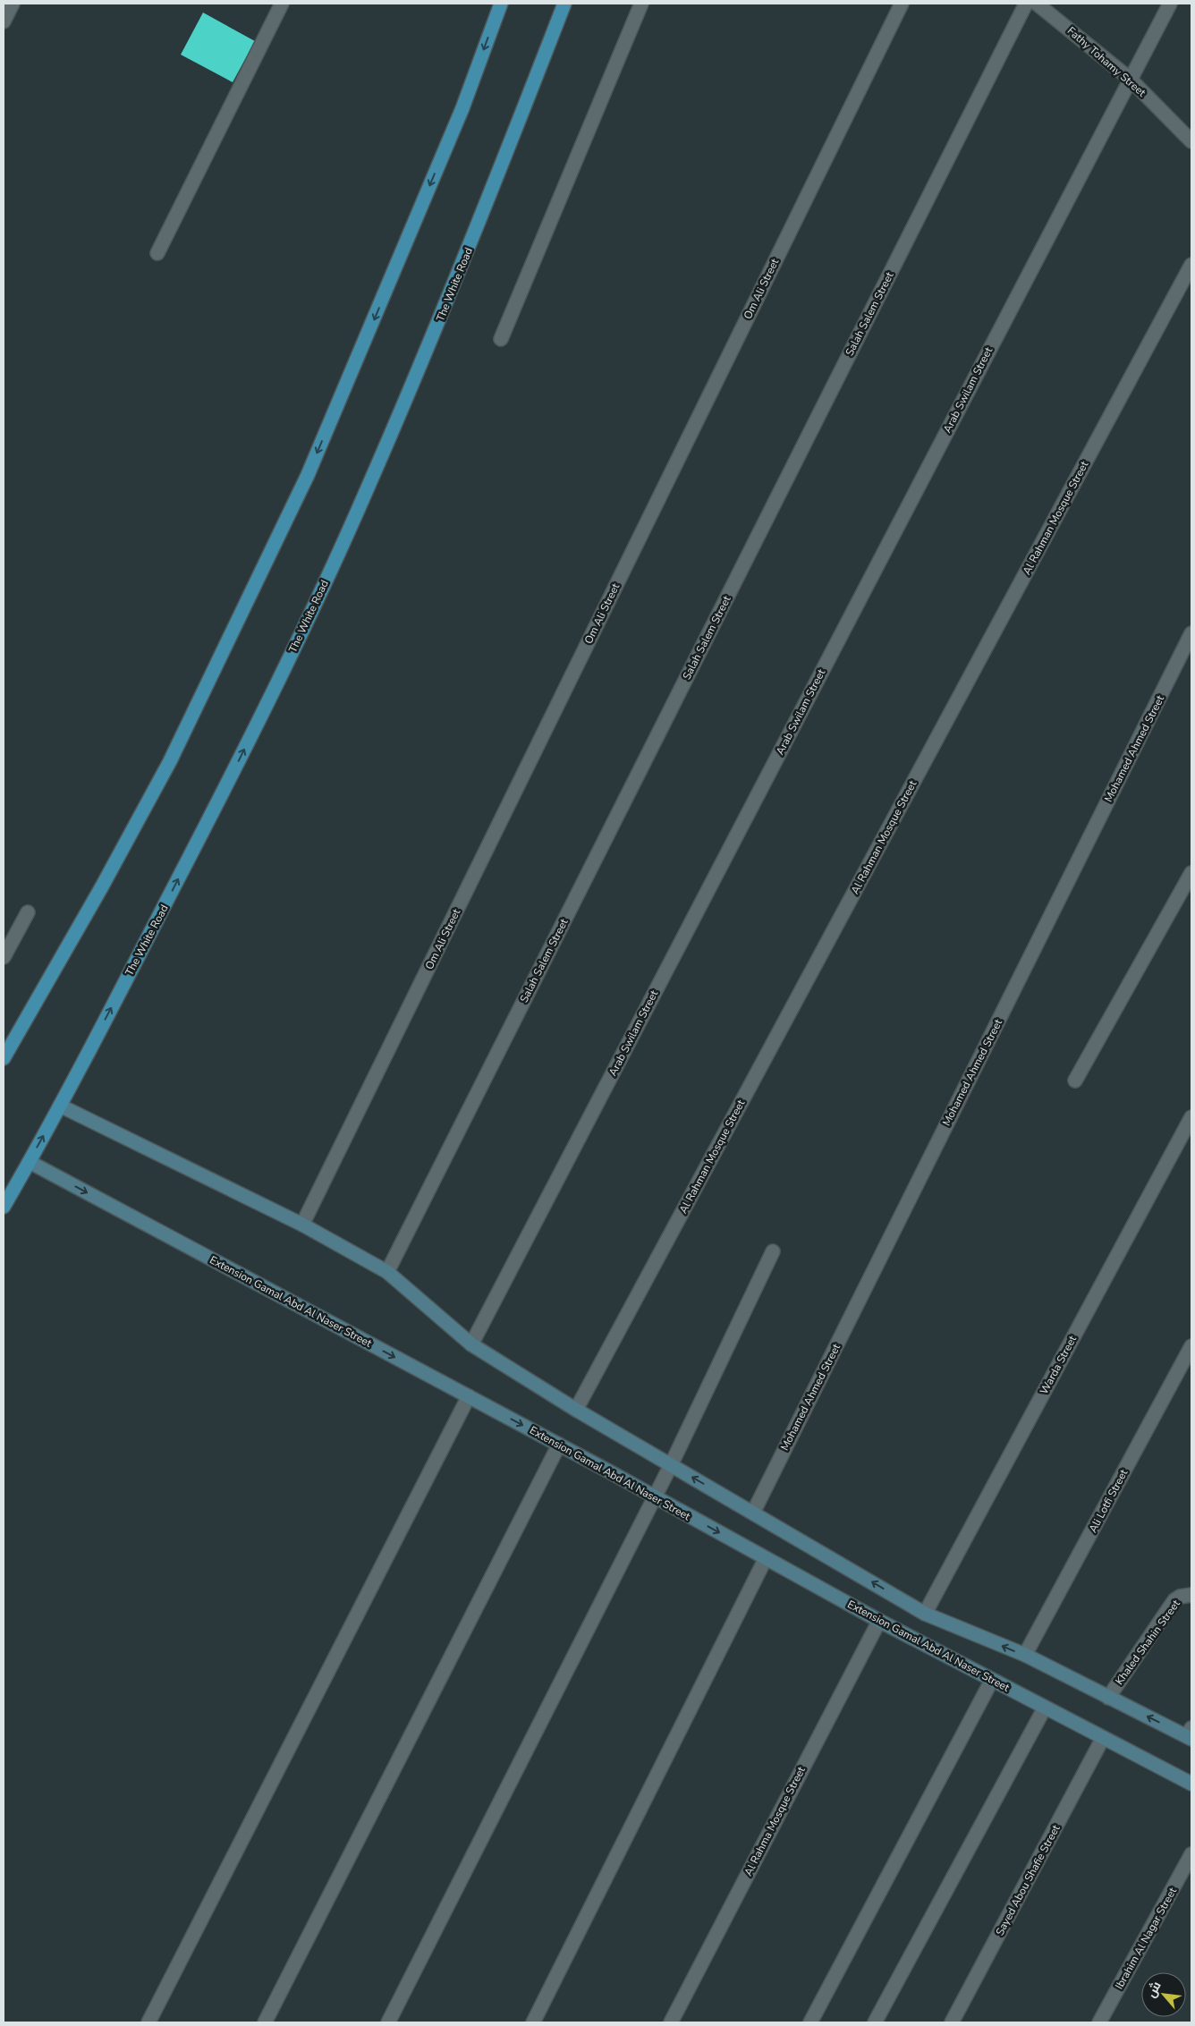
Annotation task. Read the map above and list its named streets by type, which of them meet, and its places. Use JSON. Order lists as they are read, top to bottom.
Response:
{
  "streets": {
    "main road": ["The White Road"],
    "street": [
      "Fathy Tohamy Street",
      "Om Ali Street",
      "Salah Salem Street",
      "Arab Swilam Street",
      "Al Rahman Mosque Street",
      "Mohamed Ahmed Street",
      "Extension Gamal Abd Al Naser Street",
      "Warda Street",
      "Ali Lotfi Street",
      "Khaled Shahin Street",
      "Al Rahma Mosque Street",
      "Sayed Abou Shafie Street",
      "Ibrahim Al Nagar Street"
    ]
  },
  "crossings": [
    ["Fathy Tohamy Street", "Arab Swilam Street"],
    ["The White Road", "Extension Gamal Abd Al Naser Street"],
    ["Extension Gamal Abd Al Naser Street", "Al Rahma Mosque Street"],
    ["Extension Gamal Abd Al Naser Street", "Sayed Abou Shafie Street"]
  ],
  "north": "top left"
}
